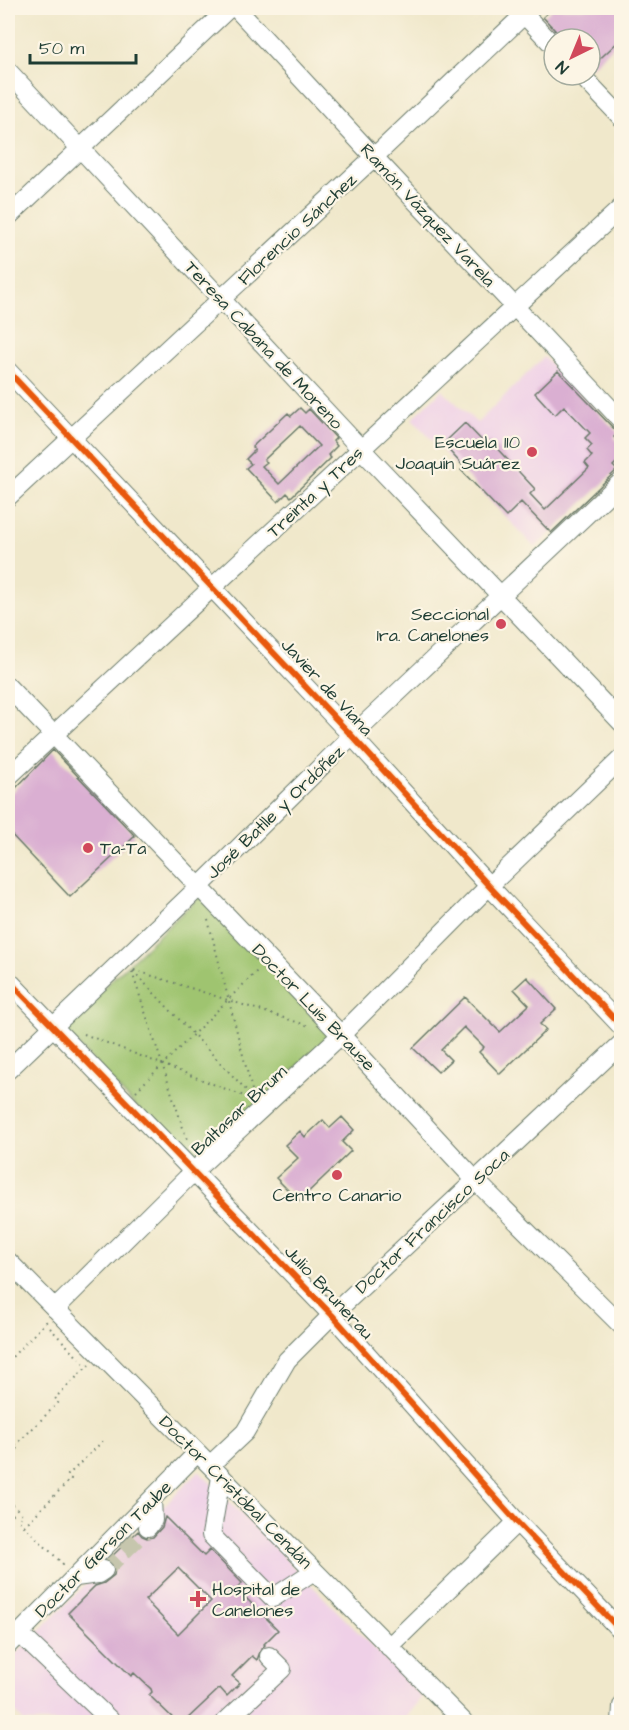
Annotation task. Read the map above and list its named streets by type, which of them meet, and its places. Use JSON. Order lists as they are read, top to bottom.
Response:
{
  "streets": {
    "street": [
      "Ramón Vázquez Varela",
      "Florencio Sánchez",
      "Teresa Cabana de Moreno",
      "Treinta y Tres",
      "Javier de Viana",
      "José Batlle y Ordóñez",
      "Doctor Luis Brause",
      "Baltasar Brum",
      "Doctor Francisco Soca",
      "Julio Brunerau",
      "Doctor Cristóbal Cendán",
      "Doctor Gerson Taube"
    ]
  },
  "crossings": [
    ["Ramón Vázquez Varela", "Florencio Sánchez"],
    ["Ramón Vázquez Varela", "Treinta y Tres"],
    ["Florencio Sánchez", "Teresa Cabana de Moreno"],
    ["Florencio Sánchez", "Javier de Viana"],
    ["Teresa Cabana de Moreno", "Treinta y Tres"],
    ["Teresa Cabana de Moreno", "José Batlle y Ordóñez"],
    ["Treinta y Tres", "Javier de Viana"],
    ["Treinta y Tres", "Doctor Luis Brause"],
    ["Javier de Viana", "José Batlle y Ordóñez"],
    ["Javier de Viana", "Baltasar Brum"],
    ["José Batlle y Ordóñez", "Doctor Luis Brause"],
    ["José Batlle y Ordóñez", "Julio Brunerau"],
    ["Doctor Luis Brause", "Baltasar Brum"],
    ["Doctor Luis Brause", "Doctor Francisco Soca"],
    ["Baltasar Brum", "Julio Brunerau"],
    ["Baltasar Brum", "Doctor Cristóbal Cendán"],
    ["Doctor Francisco Soca", "Julio Brunerau"],
    ["Doctor Francisco Soca", "Doctor Cristóbal Cendán"],
    ["Doctor Francisco Soca", "Doctor Gerson Taube"],
    ["Doctor Cristóbal Cendán", "Doctor Gerson Taube"]
  ],
  "places": {
    "other": [
      "Escuela 110 Joaquín Suárez",
      "Seccional 1ra. Canelones",
      "Ta-Ta",
      "Centro Canario"
    ],
    "health": ["Hospital de Canelones"]
  },
  "scale_bar": "50 m",
  "north": "bottom left"
}
